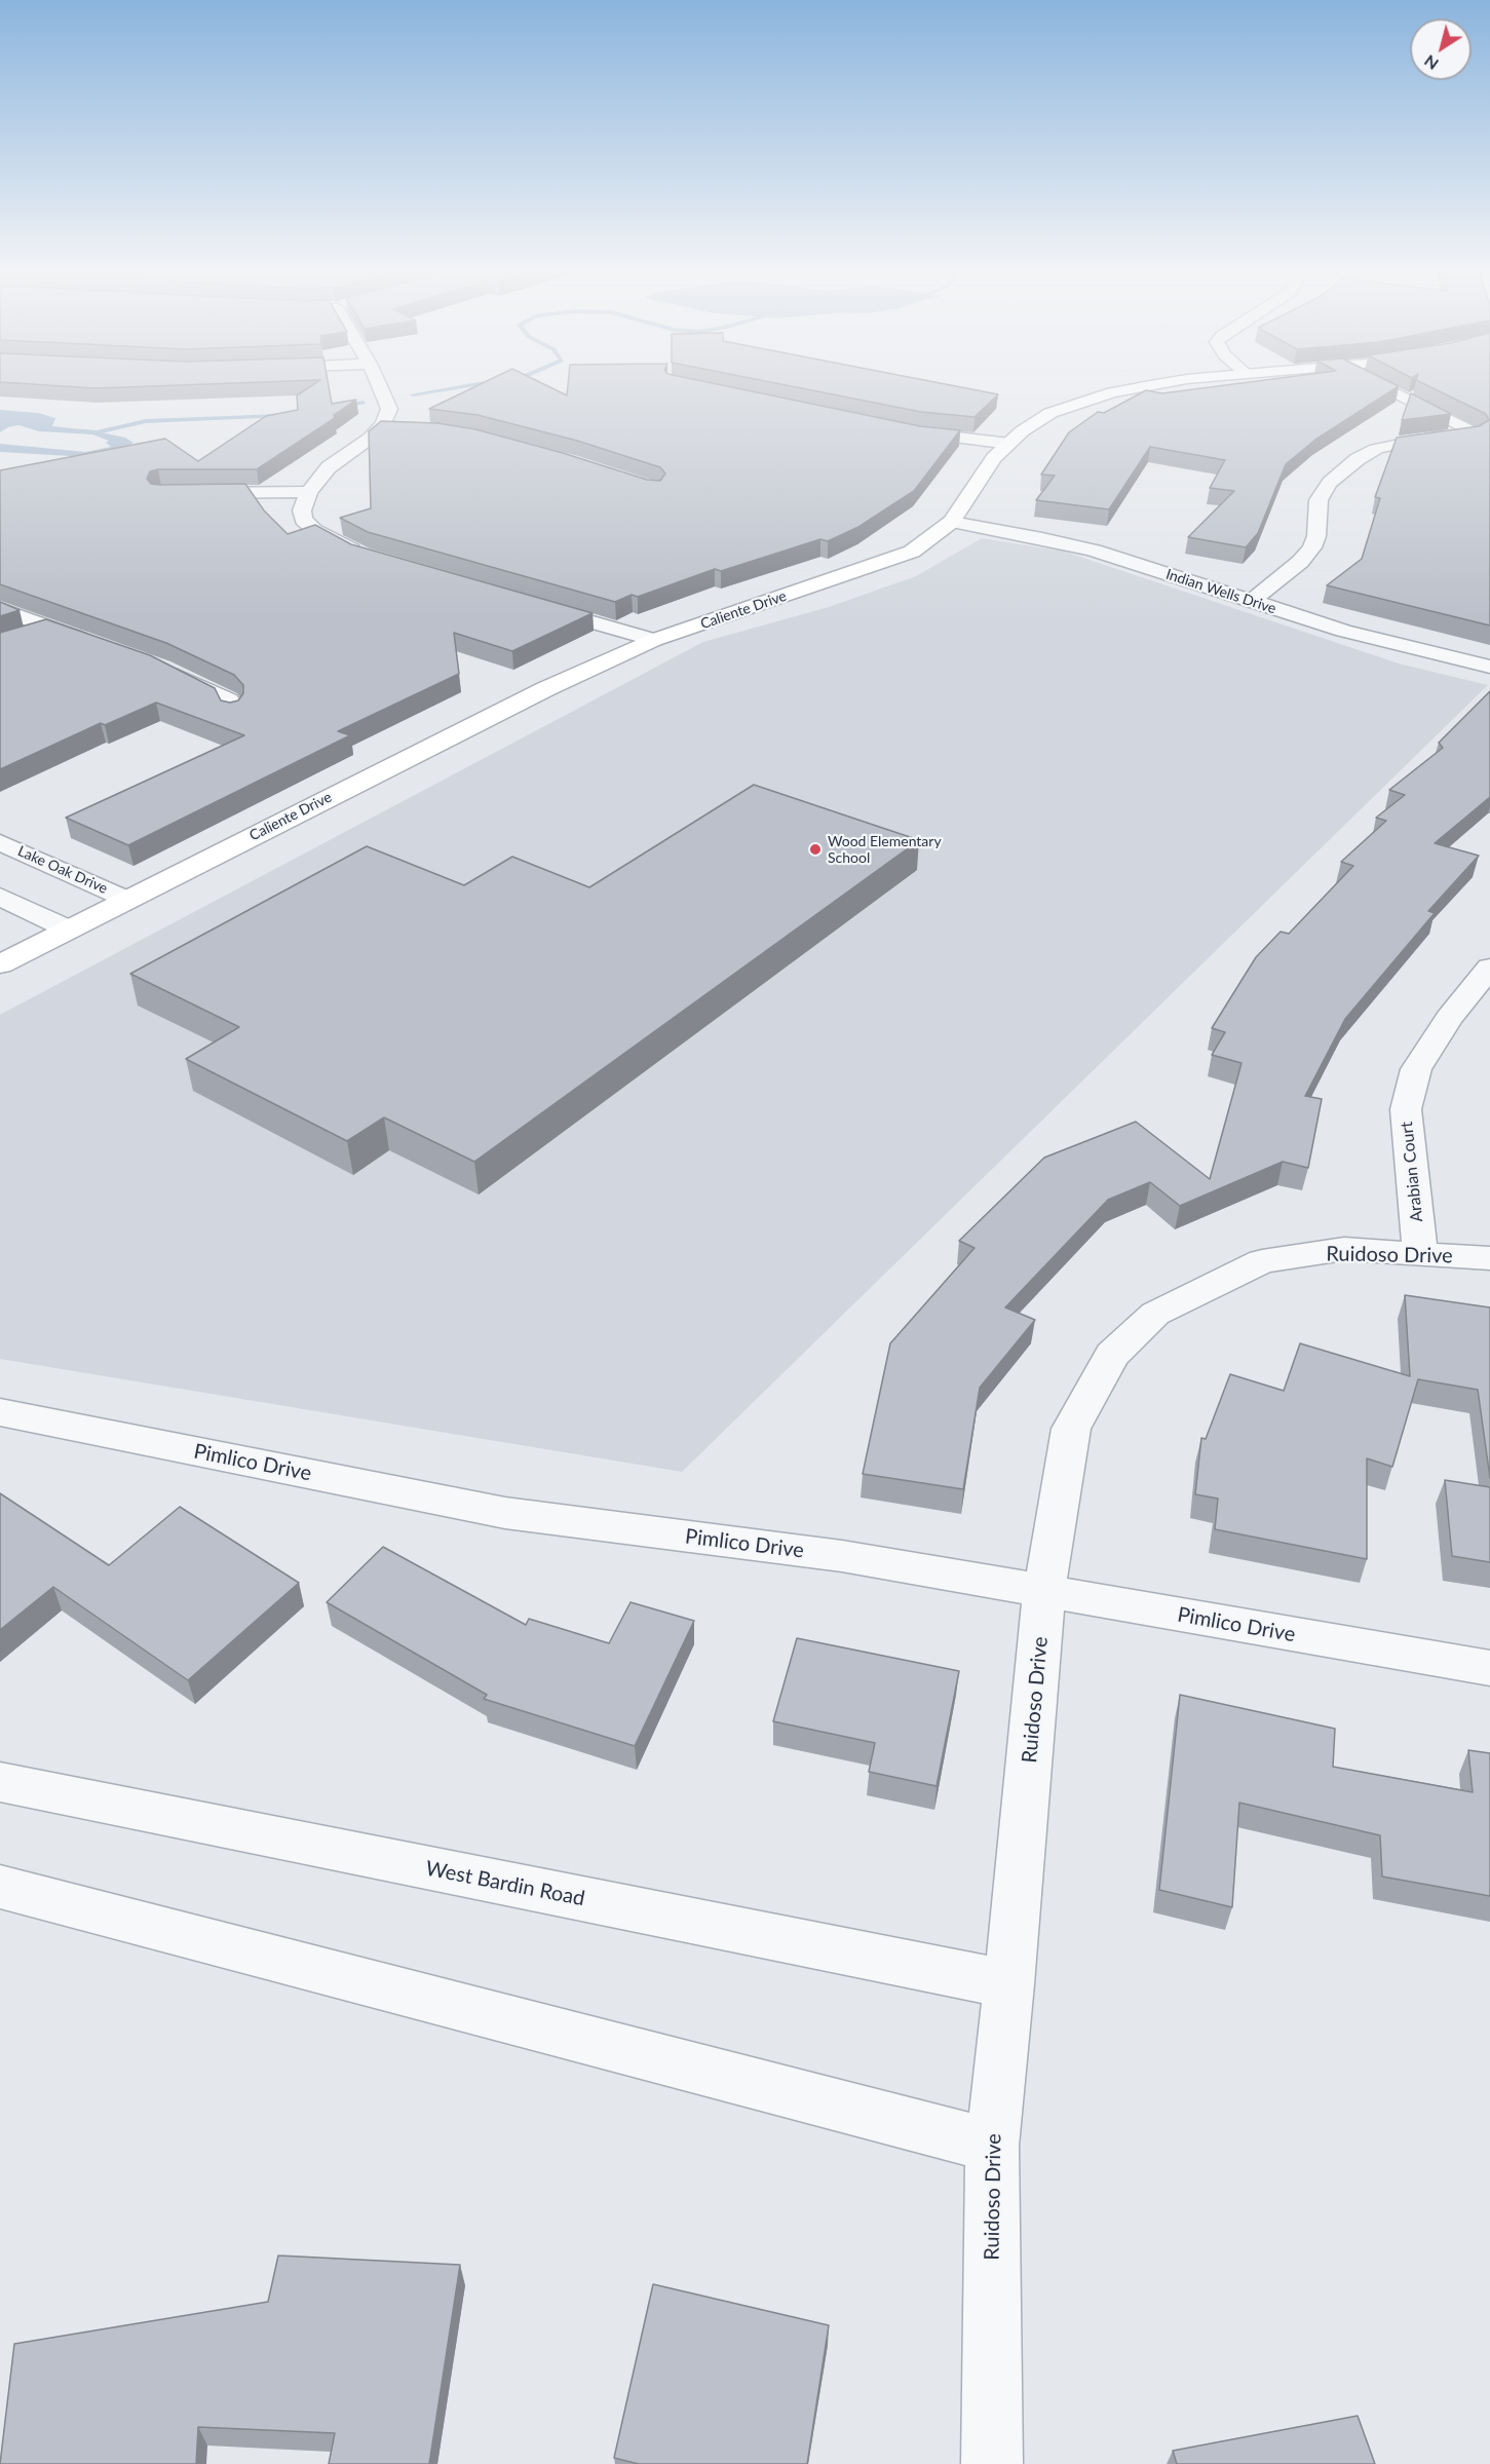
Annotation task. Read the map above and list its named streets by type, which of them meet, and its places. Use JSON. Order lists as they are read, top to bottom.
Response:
{
  "streets": {
    "street": [
      "Indian Wells Drive",
      "Caliente Drive",
      "Lake Oak Drive",
      "Arabian Court",
      "Ruidoso Drive",
      "Pimlico Drive",
      "West Bardin Road"
    ]
  },
  "crossings": [
    ["Indian Wells Drive", "Caliente Drive"],
    ["Caliente Drive", "Lake Oak Drive"],
    ["Arabian Court", "Ruidoso Drive"],
    ["Ruidoso Drive", "Pimlico Drive"],
    ["Ruidoso Drive", "West Bardin Road"]
  ],
  "places": ["Wood Elementary School"],
  "north": "bottom left"
}
